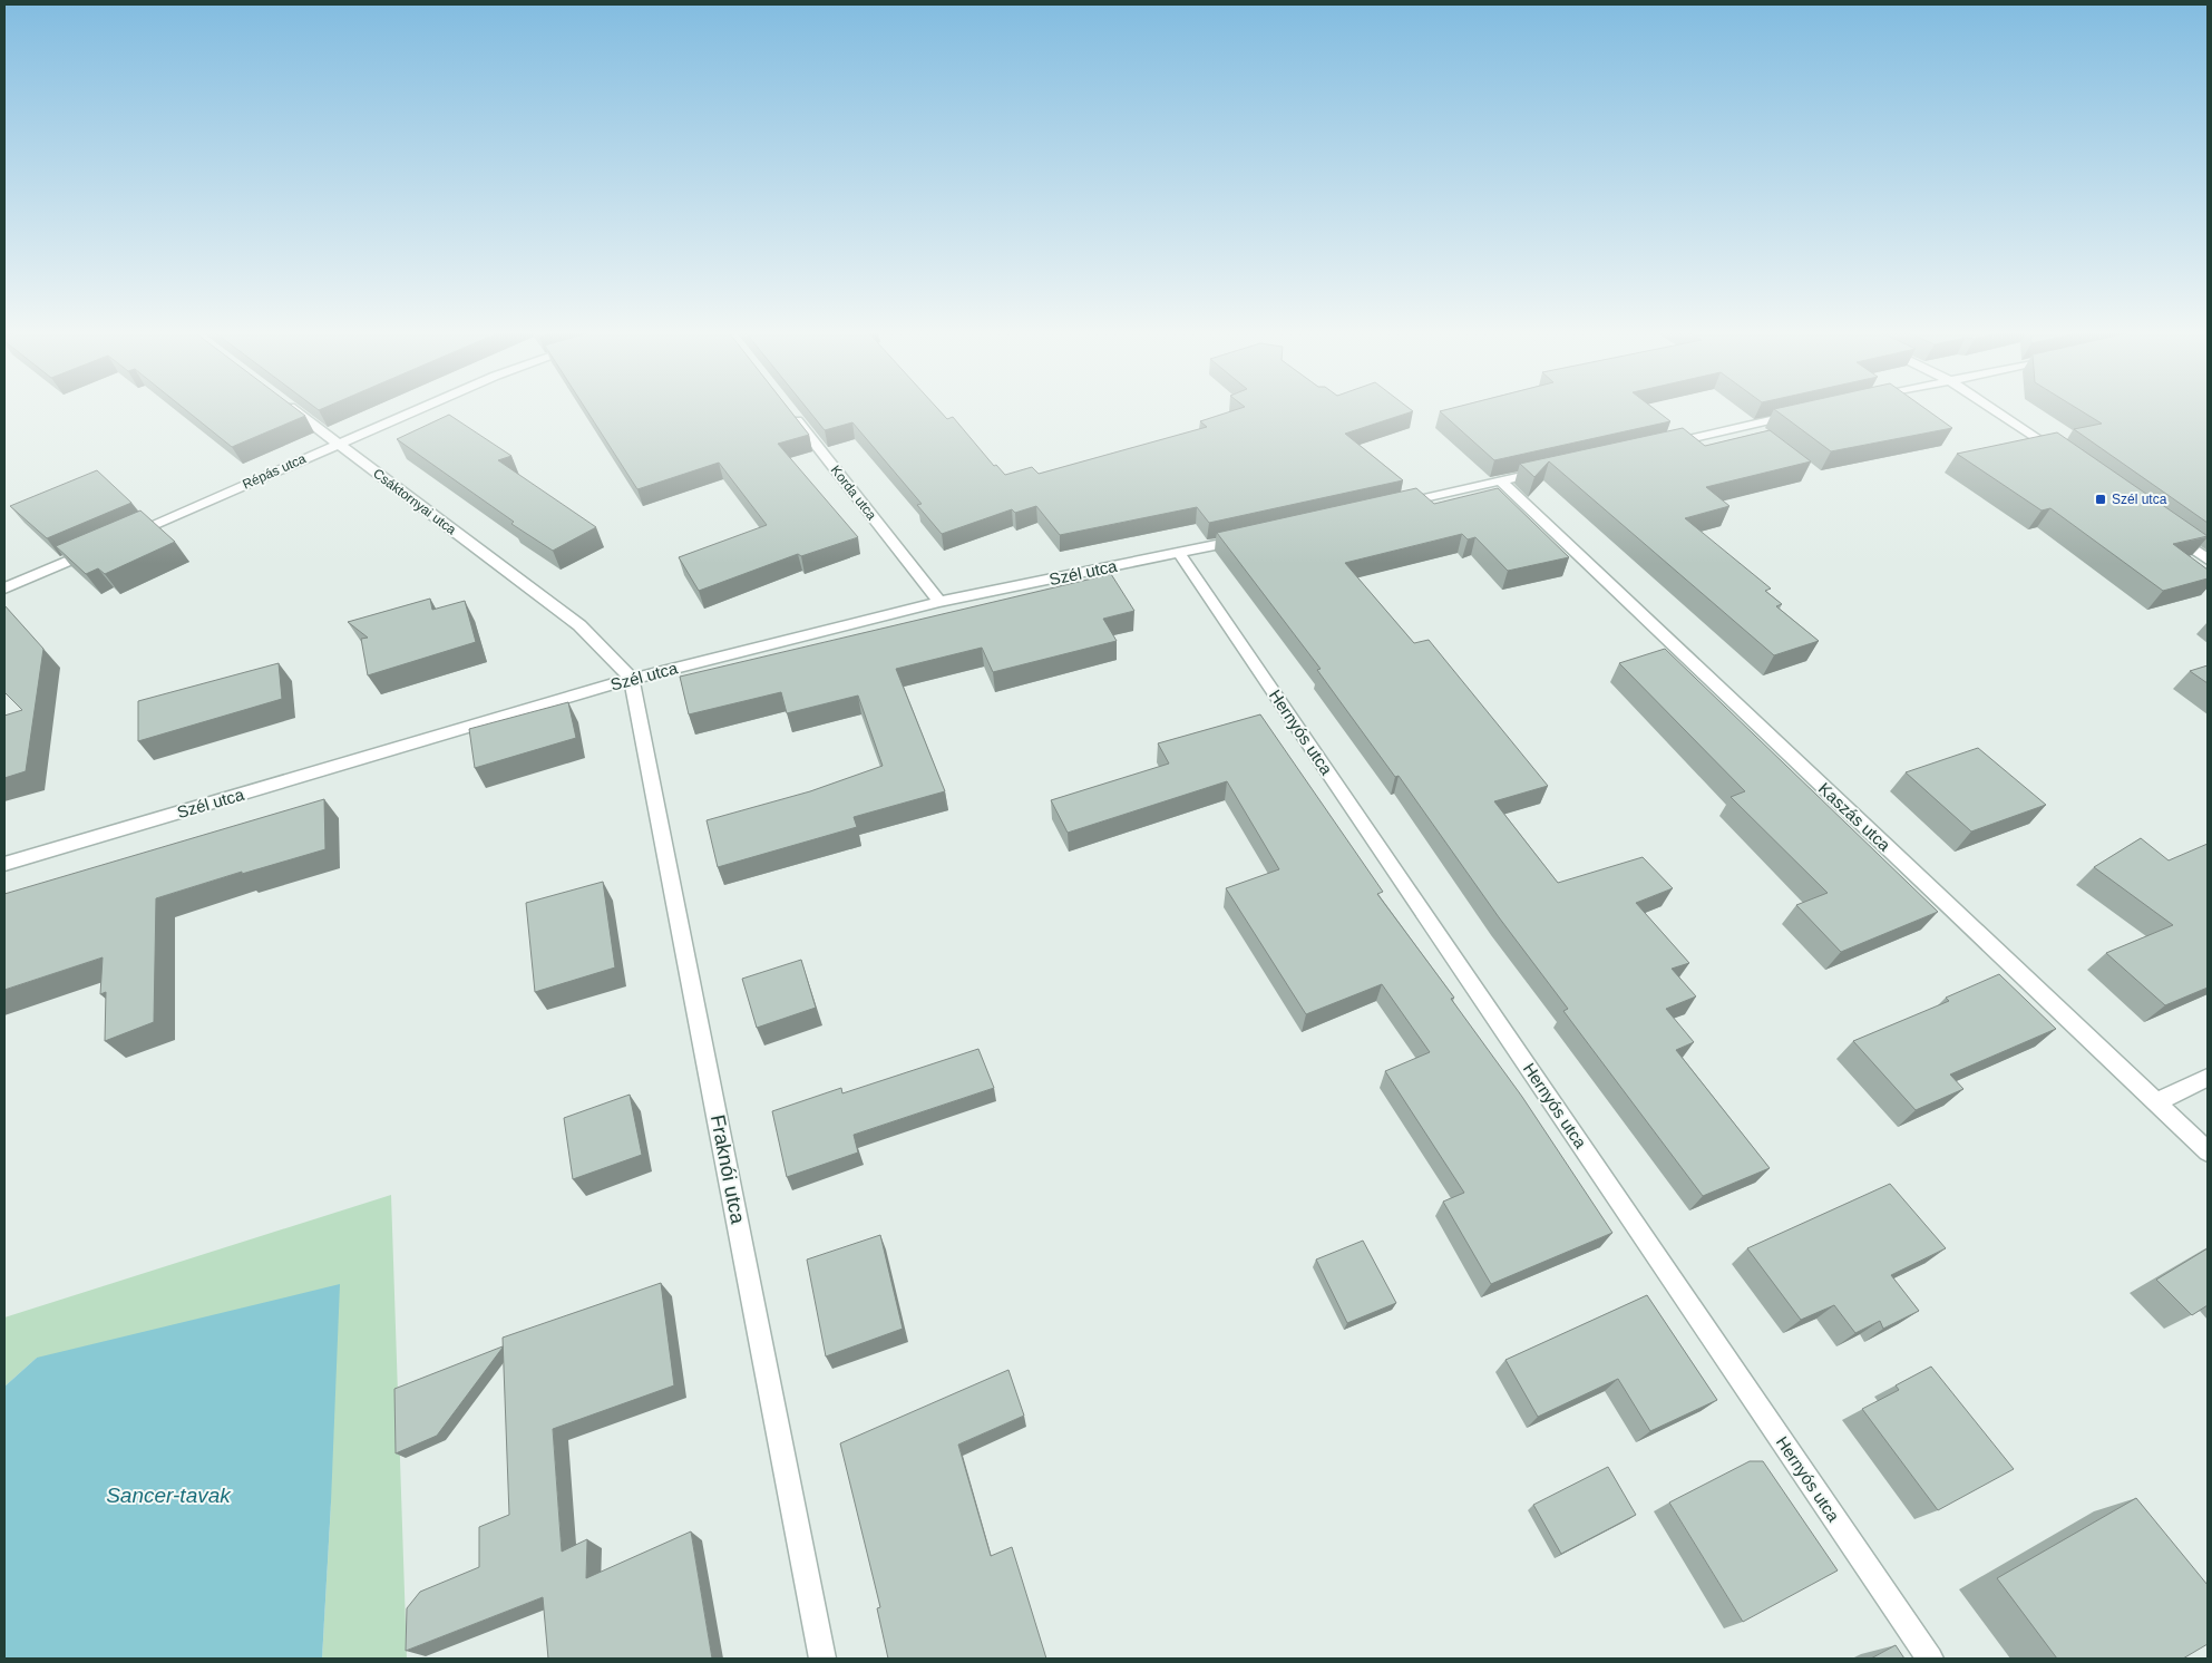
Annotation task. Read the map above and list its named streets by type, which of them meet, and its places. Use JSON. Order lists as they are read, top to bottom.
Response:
{
  "streets": {
    "street": [
      "Répás utca",
      "Korda utca",
      "Csáktornyai utca",
      "Szél utca",
      "Hernyós utca",
      "Kaszás utca",
      "Fraknói utca"
    ]
  },
  "crossings": [
    ["Répás utca", "Csáktornyai utca"],
    ["Korda utca", "Szél utca"],
    ["Csáktornyai utca", "Szél utca"],
    ["Csáktornyai utca", "Fraknói utca"],
    ["Szél utca", "Hernyós utca"],
    ["Szél utca", "Fraknói utca"]
  ],
  "water": ["Sancer-tavak"],
  "places": {
    "transit": ["Szél utca"]
  }
}
